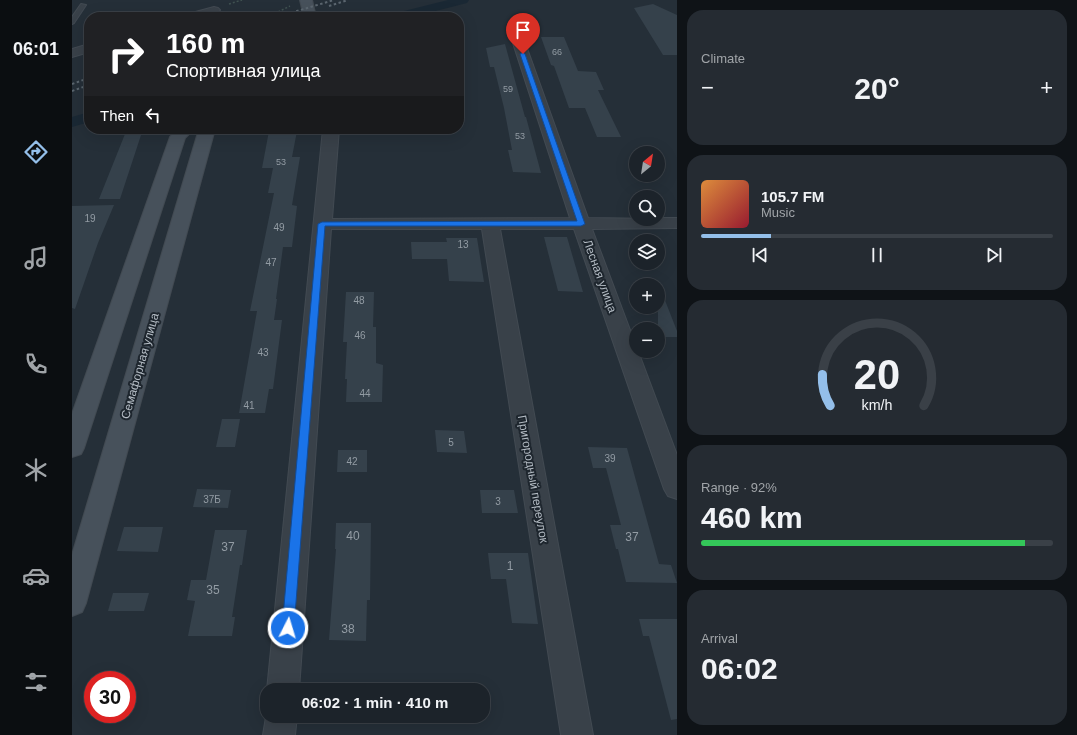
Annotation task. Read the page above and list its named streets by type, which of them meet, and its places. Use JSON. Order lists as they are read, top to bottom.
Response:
{
  "streets": {
    "street": ["Лесная улица", "Семафорная улица", "Пригородный переулок"]
  },
  "house_numbers": [
    "66",
    "59",
    "53",
    "53",
    "19",
    "49",
    "13",
    "47",
    "48",
    "46",
    "43",
    "44",
    "41",
    "5",
    "39",
    "42",
    "37Б",
    "3",
    "40",
    "37",
    "37",
    "1",
    "35",
    "38"
  ],
  "north": "top right",
  "page": {
    "tabs": "06:01",
    "tile": [
      "Climate",
      ["Range · 92%", "460 km"],
      ["Arrival", "06:02"]
    ],
    "turn": ["160 m", "Спортивная улица"],
    "heat": ["−", "20°", "+"],
    "then": "Then",
    "map_buttons": ["+", "−"],
    "song": ["105.7 FM", "Music"],
    "limit": "30",
    "trip": "06:02 · 1 min · 410 m",
    "gauge": ["20", "km/h"]
  }
}
